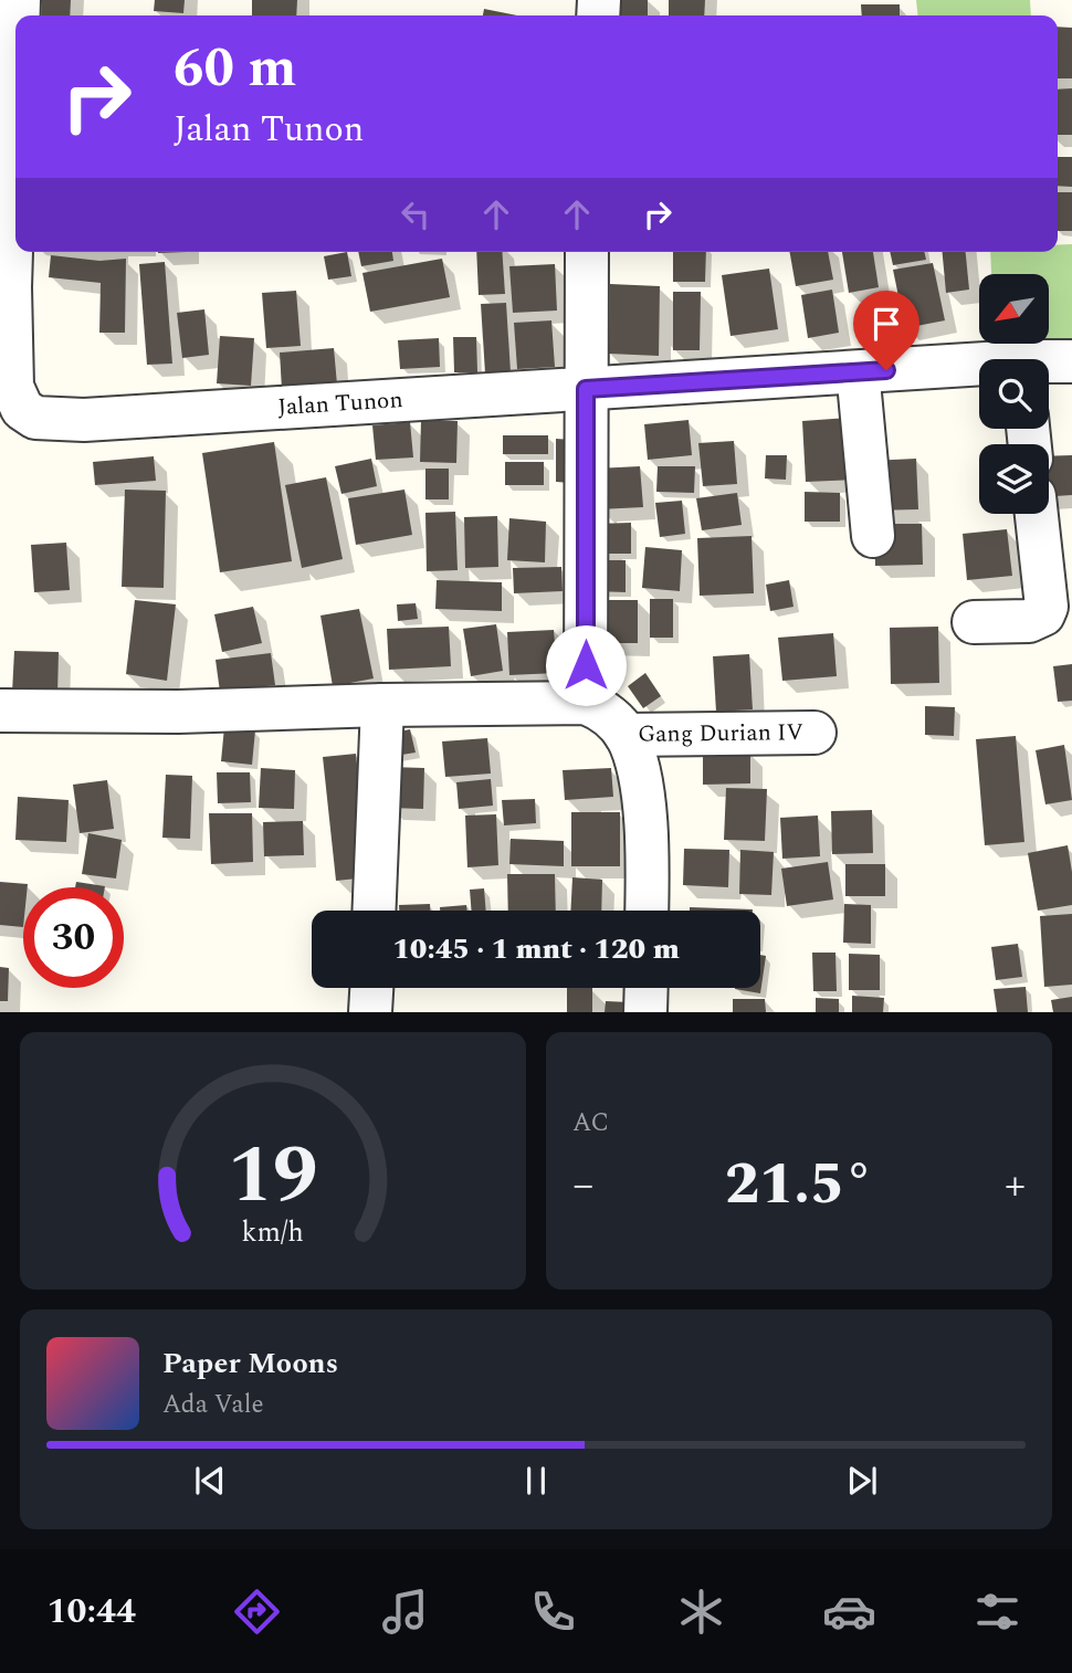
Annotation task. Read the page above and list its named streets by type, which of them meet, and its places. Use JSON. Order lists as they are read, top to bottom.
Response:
{
  "streets": {
    "street": ["Jalan Tunon", "Gang Durian IV"]
  },
  "north": "bottom left",
  "page": {
    "turn": ["60 m", "Jalan Tunon"],
    "limit": "30",
    "trip": "10:45 · 1 mnt · 120 m",
    "tile": "AC",
    "heat": ["−", "21.5°", "+"],
    "song": ["Paper Moons", "Ada Vale"],
    "tabs": "10:44",
    "gauge": ["19", "km/h"]
  }
}
